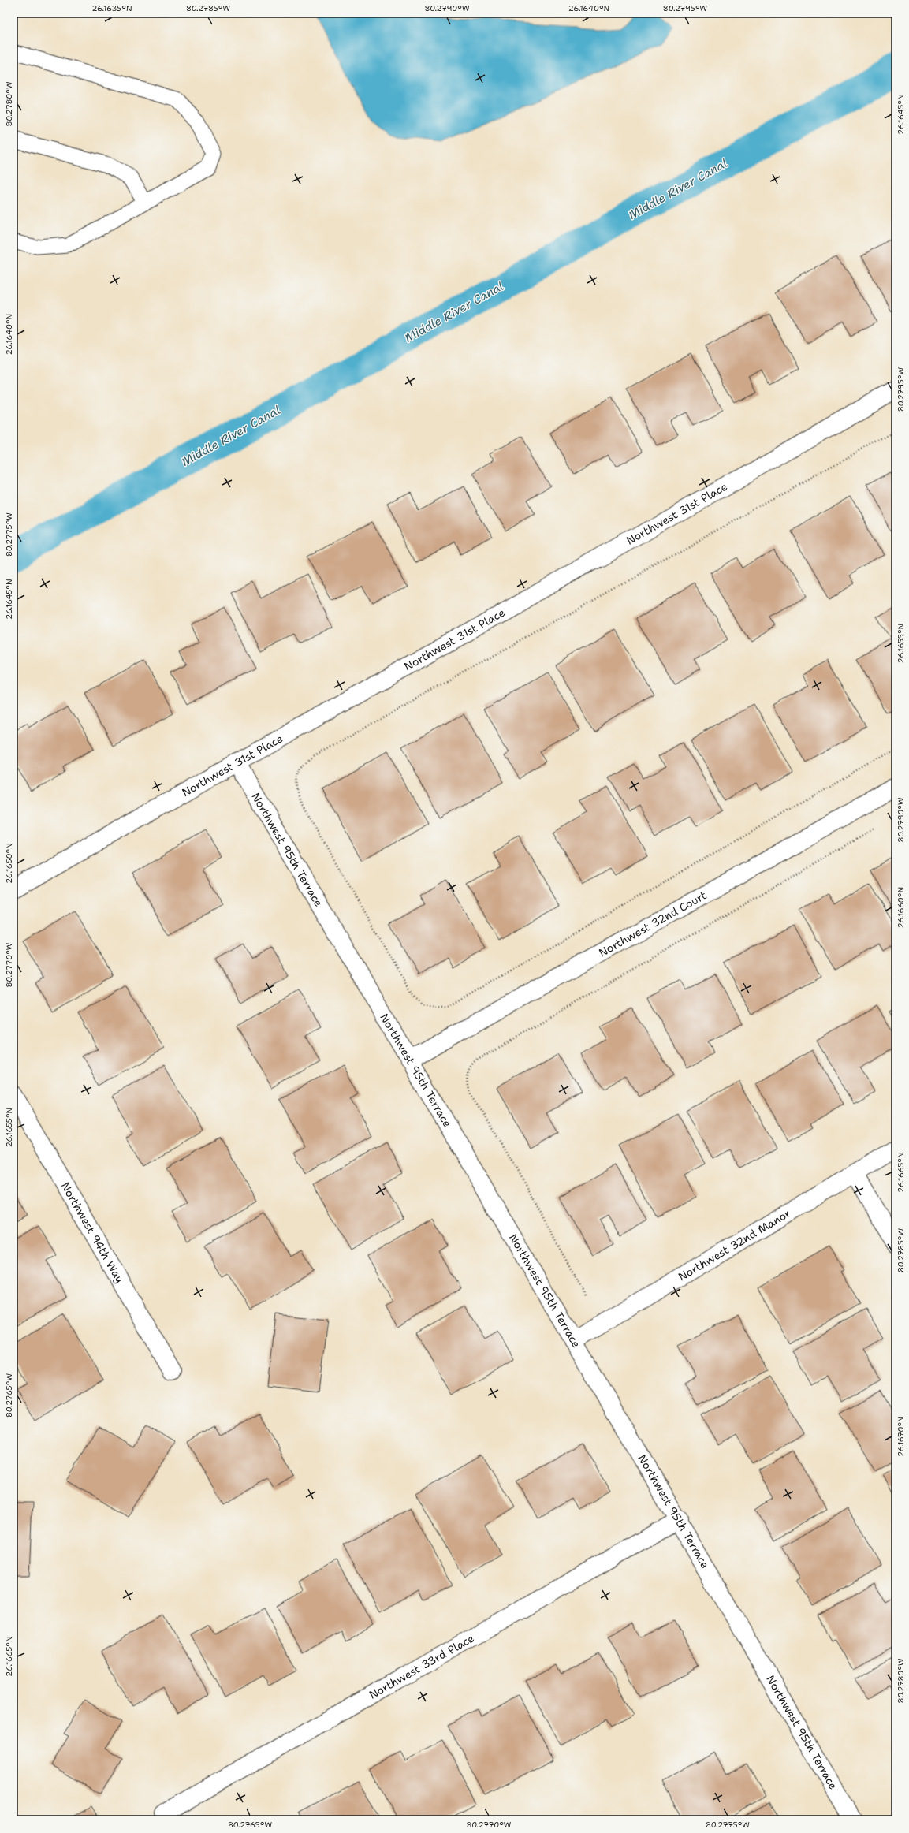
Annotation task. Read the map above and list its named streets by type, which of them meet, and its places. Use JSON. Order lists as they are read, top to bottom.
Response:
{
  "streets": {
    "street": [
      "Northwest 31st Place",
      "Northwest 95th Terrace",
      "Northwest 32nd Court",
      "Northwest 94th Way",
      "Northwest 32nd Manor",
      "Northwest 33rd Place"
    ]
  },
  "crossings": [
    ["Northwest 31st Place", "Northwest 95th Terrace"],
    ["Northwest 95th Terrace", "Northwest 32nd Court"],
    ["Northwest 95th Terrace", "Northwest 32nd Manor"],
    ["Northwest 95th Terrace", "Northwest 33rd Place"]
  ],
  "water": ["Middle River Canal"],
  "coordinates": [
    "26.1635°N",
    "80.2785°W",
    "80.2790°W",
    "26.1640°N",
    "80.2795°W",
    "80.2780°W",
    "26.1645°N",
    "80.2775°W",
    "26.1655°N",
    "26.1650°N",
    "26.1660°N",
    "80.2770°W",
    "26.1665°N",
    "80.2765°W",
    "26.1670°N"
  ]
}
